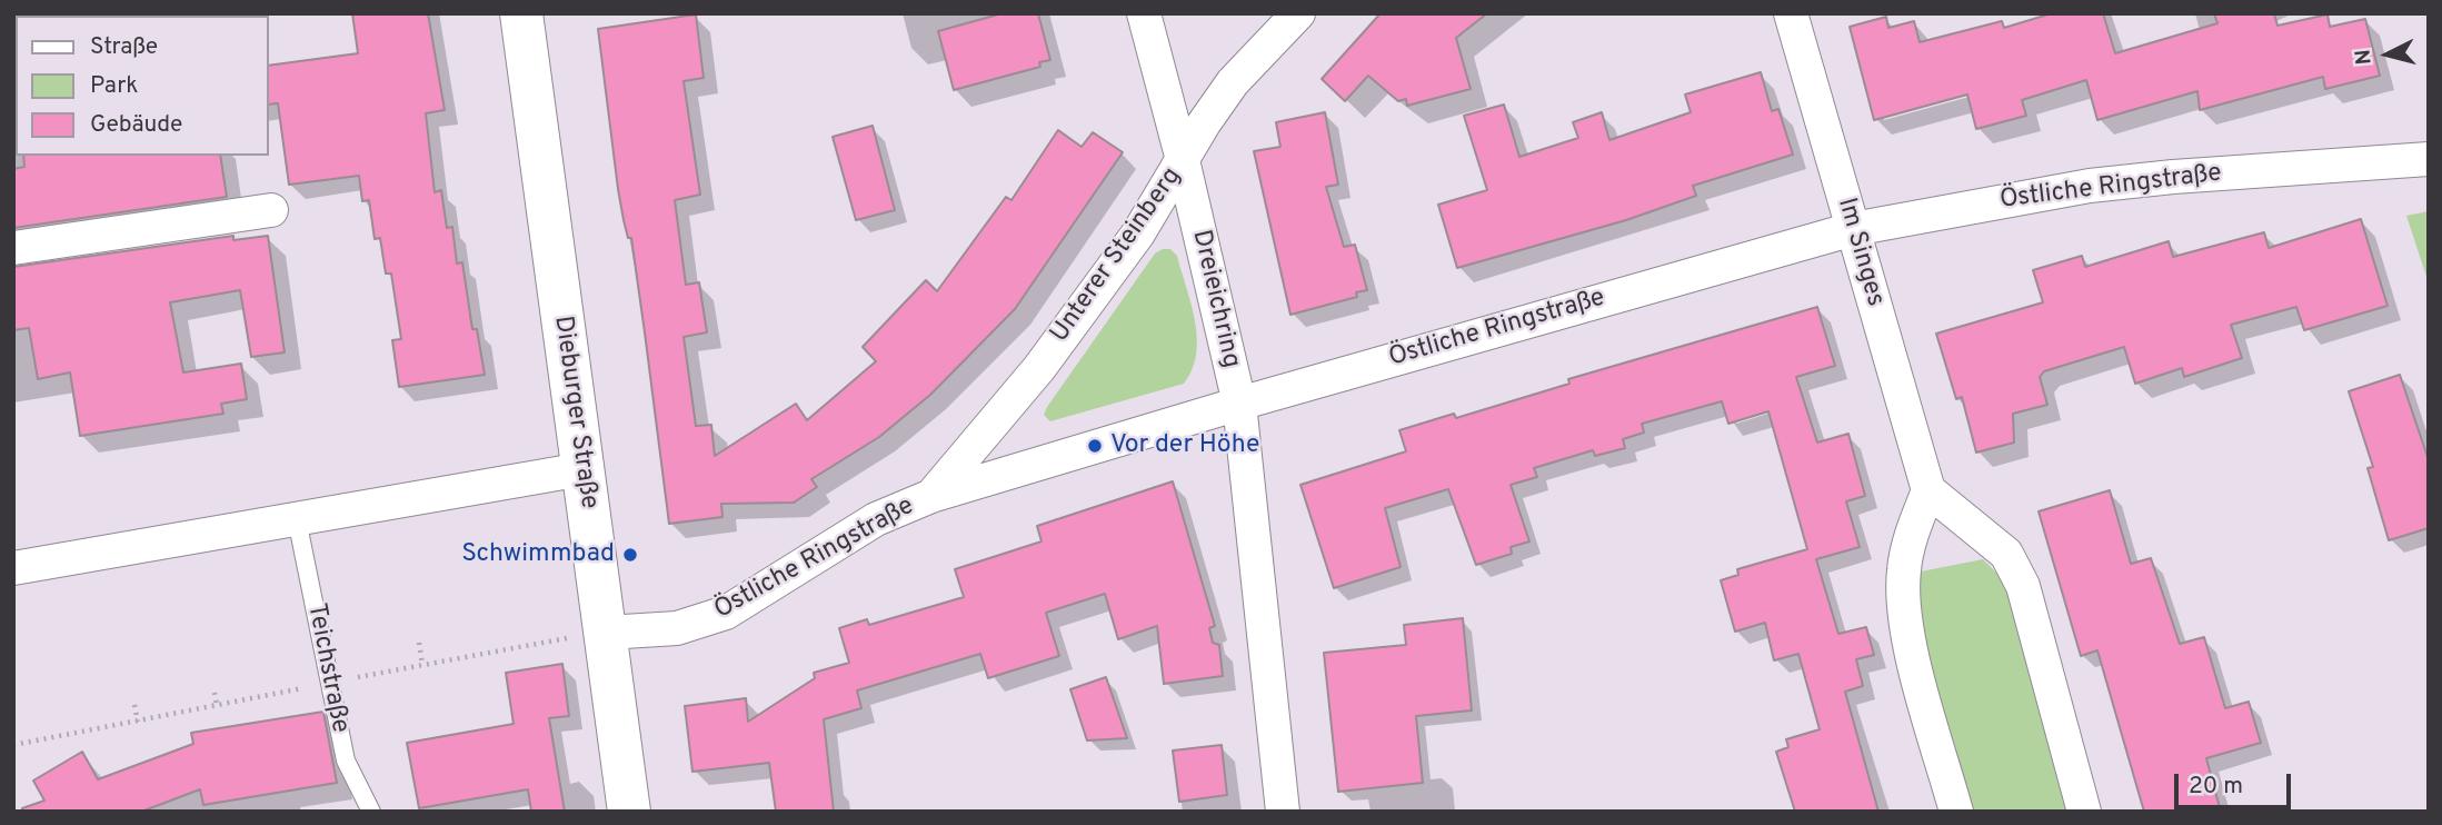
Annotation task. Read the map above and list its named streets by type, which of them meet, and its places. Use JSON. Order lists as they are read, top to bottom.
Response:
{
  "streets": {
    "street": [
      "Östliche Ringstraße",
      "Im Singes",
      "Unterer Steinberg",
      "Dreieichring",
      "Dieburger Straße"
    ],
    "lane": ["Teichstraße"]
  },
  "crossings": [
    ["Östliche Ringstraße", "Im Singes"],
    ["Östliche Ringstraße", "Unterer Steinberg"],
    ["Östliche Ringstraße", "Dreieichring"],
    ["Östliche Ringstraße", "Dieburger Straße"],
    ["Unterer Steinberg", "Dreieichring"]
  ],
  "places": ["Vor der Höhe", "Schwimmbad"],
  "legend": ["Straße", "Park", "Gebäude"],
  "scale_bar": "20 m",
  "north": "left"
}
